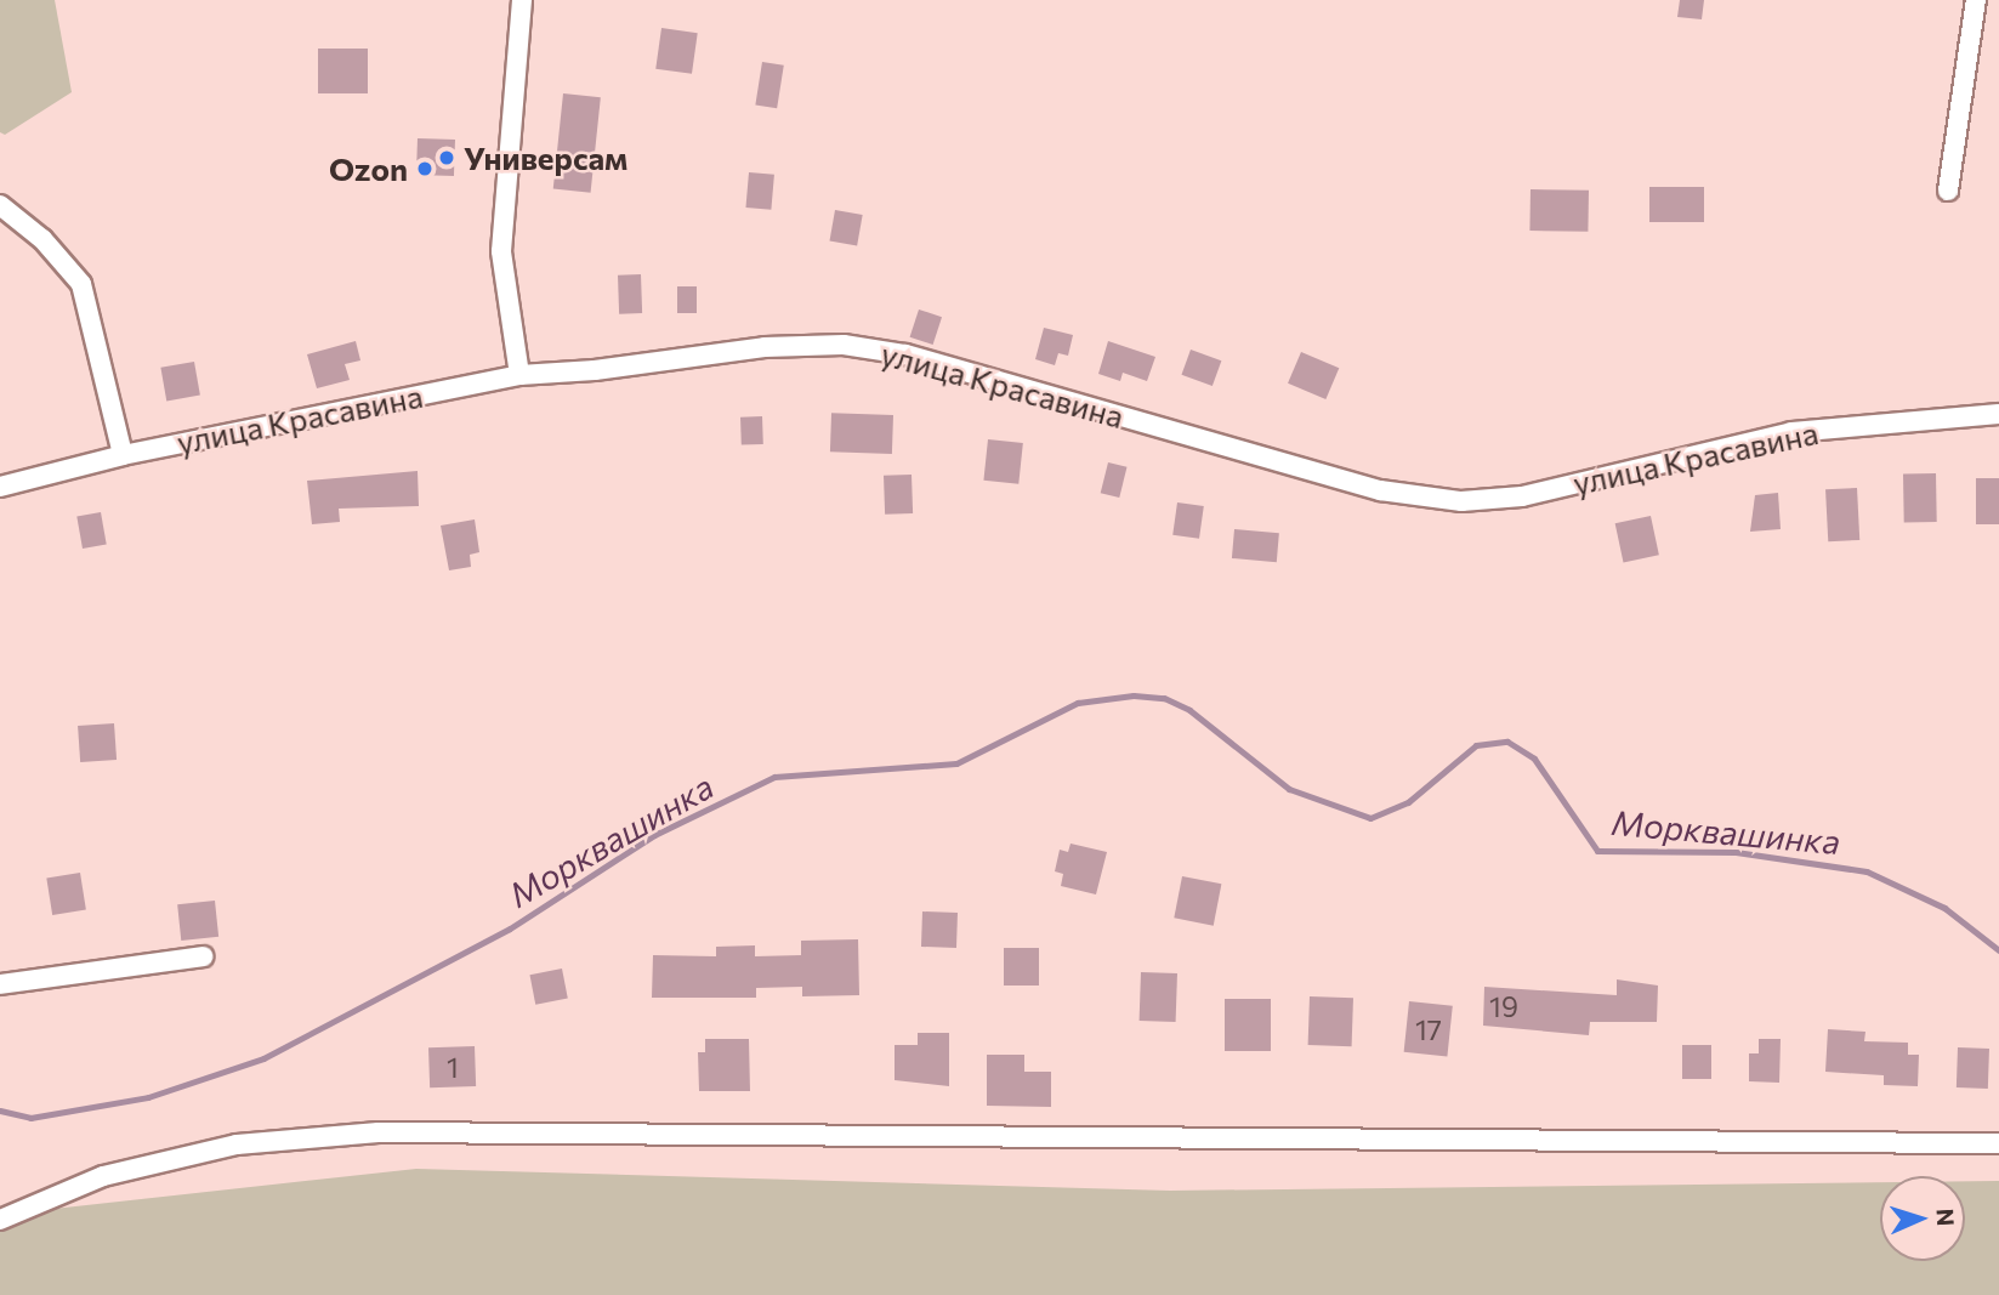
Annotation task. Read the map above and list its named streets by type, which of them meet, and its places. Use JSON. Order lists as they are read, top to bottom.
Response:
{
  "streets": {
    "street": ["улица Красавина"]
  },
  "water": ["Морквашинка"],
  "places": ["Универсам", "Ozon"],
  "house_numbers": ["19", "17", "1"],
  "north": "right"
}
